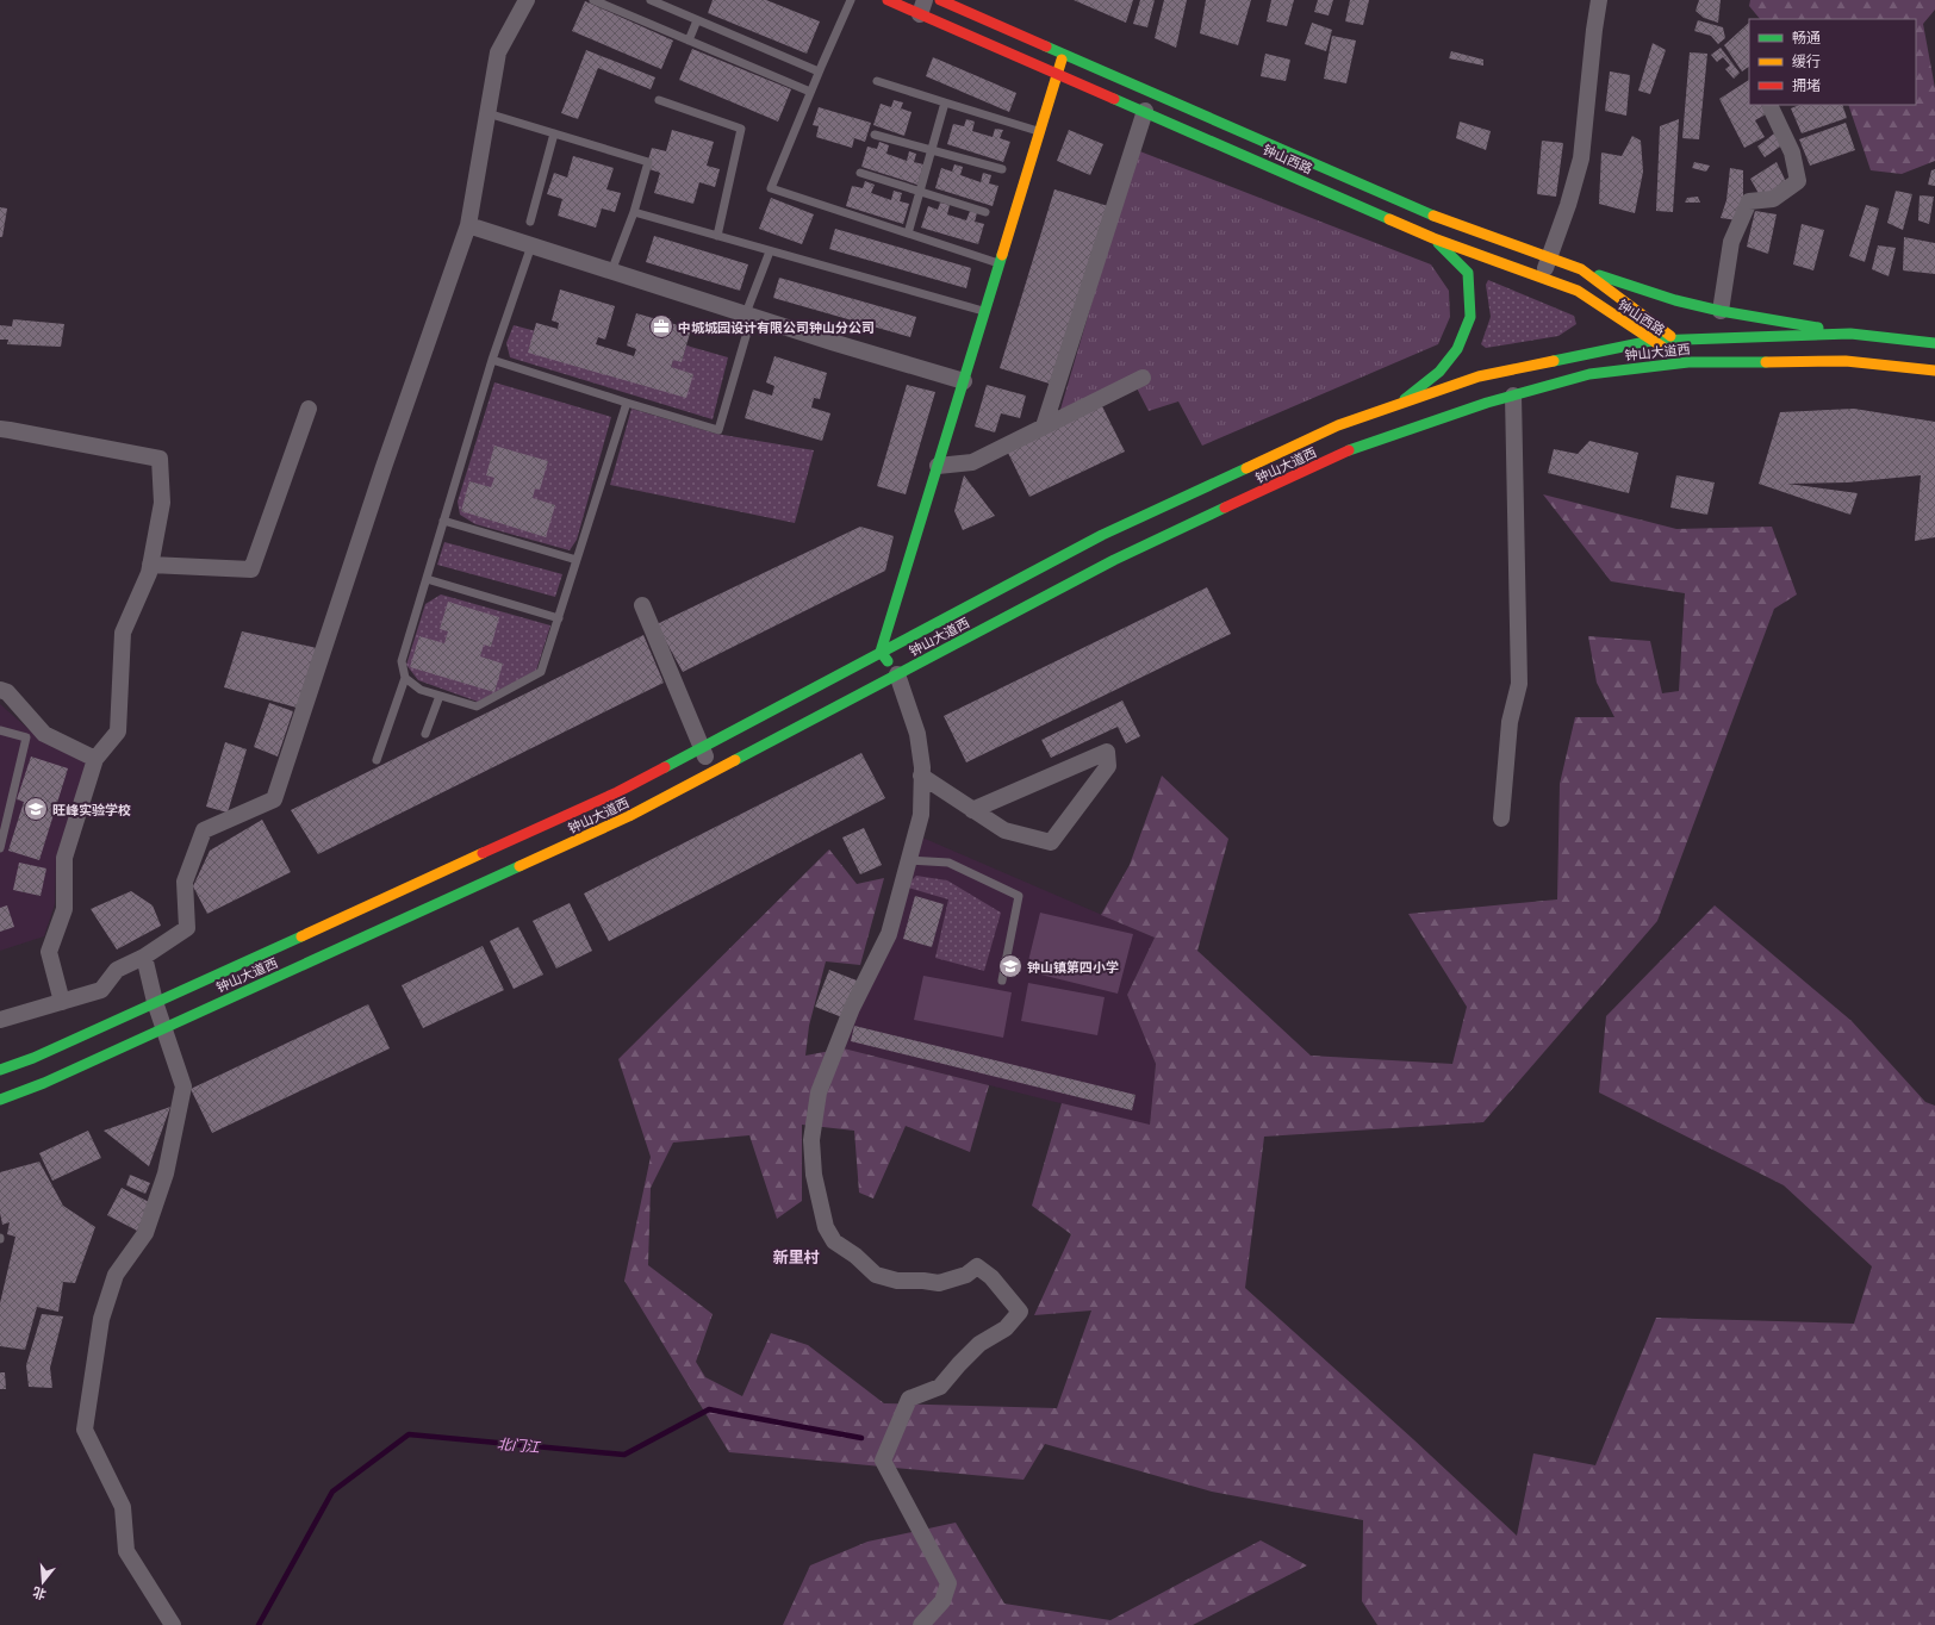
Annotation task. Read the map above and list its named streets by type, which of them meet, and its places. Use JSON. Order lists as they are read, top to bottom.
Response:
{
  "streets": {
    "main road": ["钟山西路", "钟山大道西"]
  },
  "crossings": [
    ["钟山西路", "钟山大道西"]
  ],
  "districts": ["新里村"],
  "water": ["北门江"],
  "places": {
    "office": ["中城城园设计有限公司钟山分公司"],
    "school or university": ["旺峰实验学校", "钟山镇第四小学"]
  },
  "legend": ["畅通", "缓行", "拥堵"],
  "north": "bottom"
}
